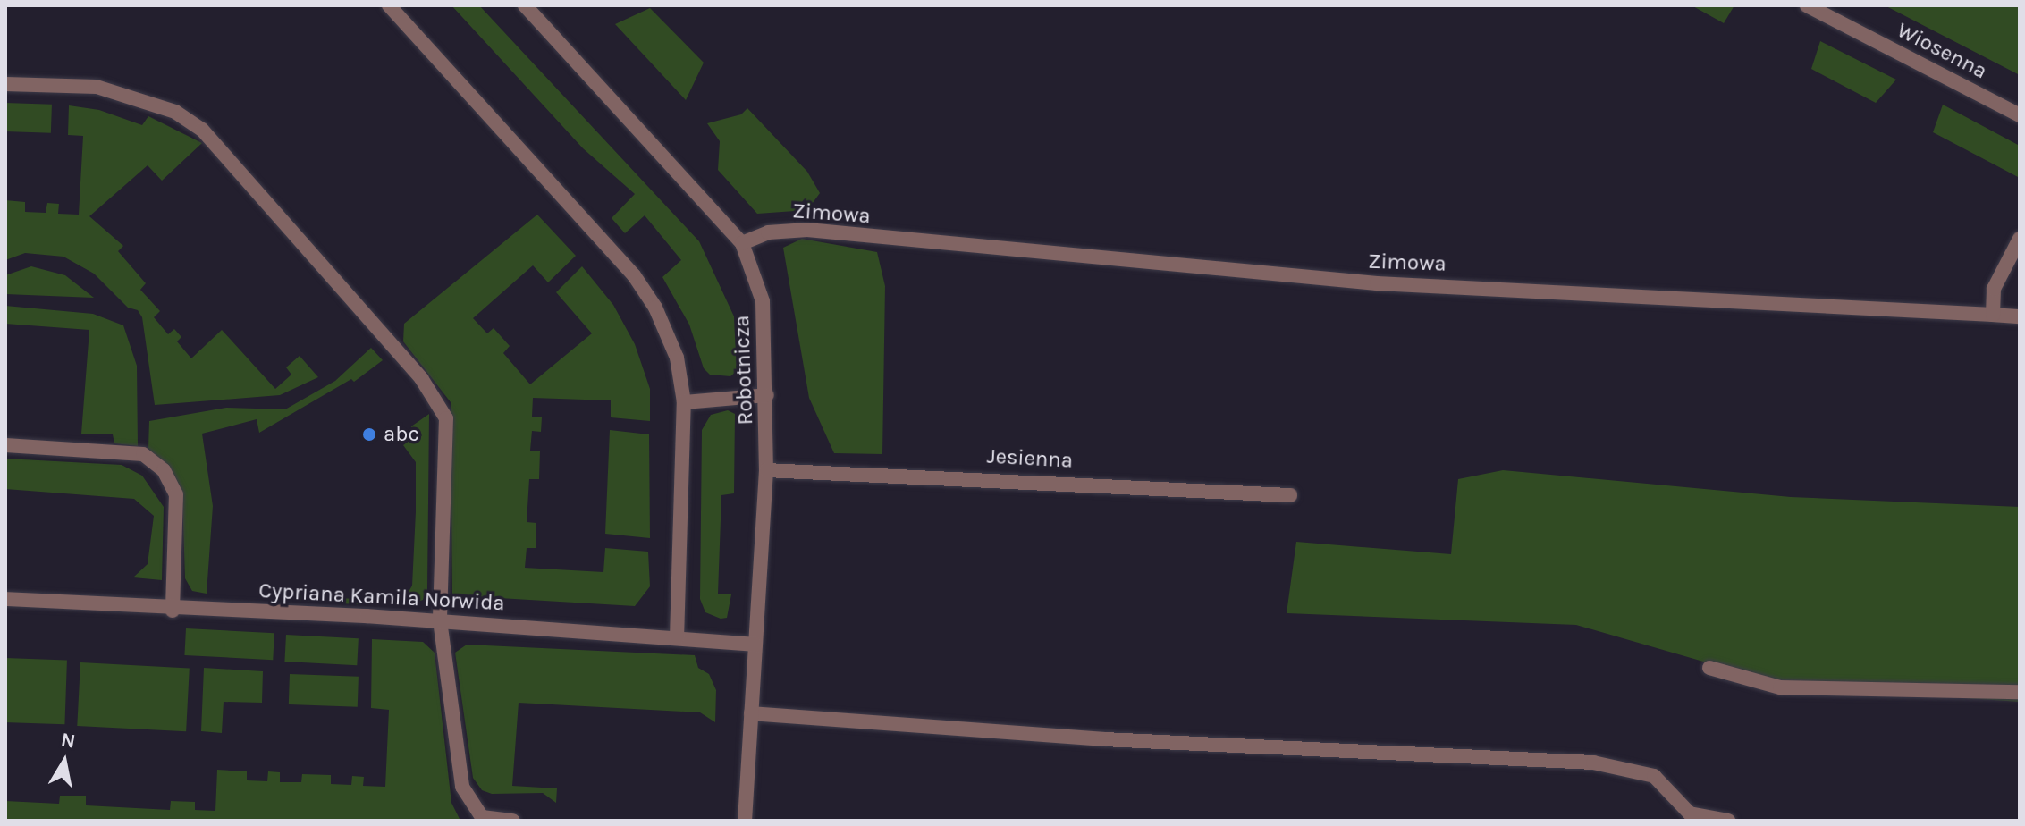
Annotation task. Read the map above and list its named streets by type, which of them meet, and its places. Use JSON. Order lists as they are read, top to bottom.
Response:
{
  "streets": {
    "street": [
      "Wiosenna",
      "Zimowa",
      "Robotnicza",
      "Jesienna",
      "Cypriana Kamila Norwida"
    ]
  },
  "crossings": [
    ["Zimowa", "Robotnicza"],
    ["Robotnicza", "Jesienna"],
    ["Robotnicza", "Cypriana Kamila Norwida"]
  ],
  "places": ["abc"],
  "north": "top"
}
